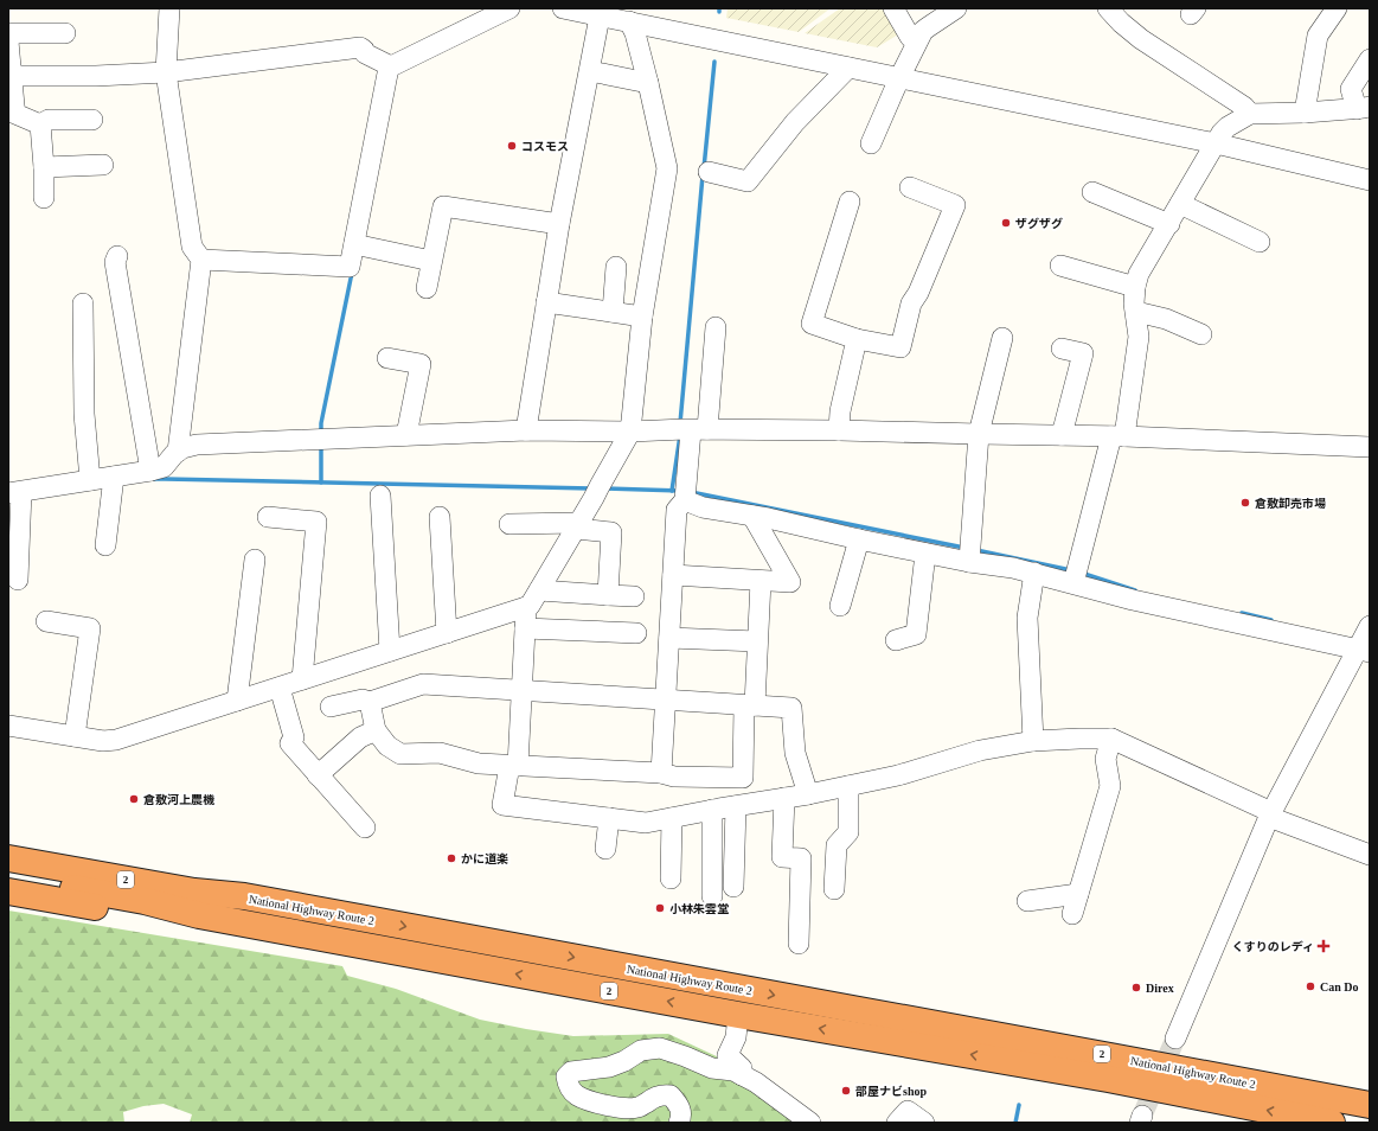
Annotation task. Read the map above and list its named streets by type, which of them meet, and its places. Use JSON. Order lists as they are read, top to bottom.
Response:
{
  "streets": {
    "highway": ["2", "National Highway Route 2"]
  },
  "places": {
    "other": [
      "コスモス",
      "ザグザグ",
      "倉敷卸売市場",
      "倉敷河上農機",
      "かに道楽",
      "小林朱雲堂",
      "Can Do",
      "Direx",
      "部屋ナビshop"
    ],
    "health": ["くすりのレディ"]
  }
}
